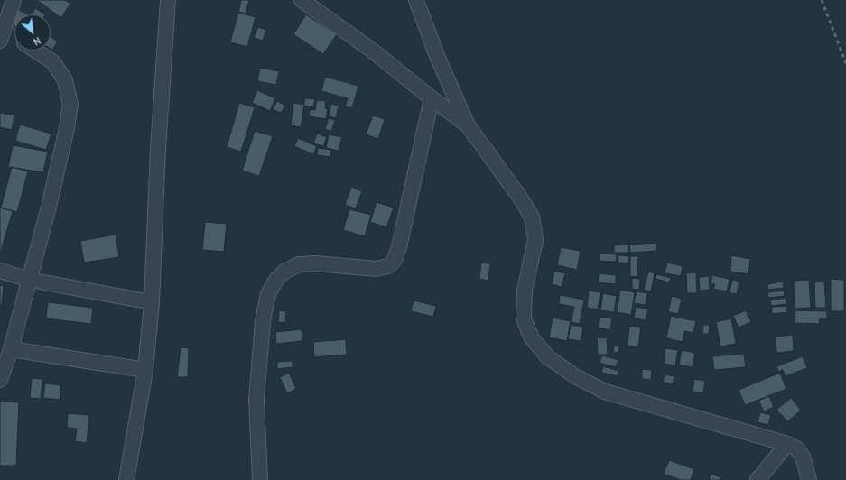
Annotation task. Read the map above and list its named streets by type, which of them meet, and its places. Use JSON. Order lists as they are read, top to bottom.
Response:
{
  "north": "bottom right"
}
